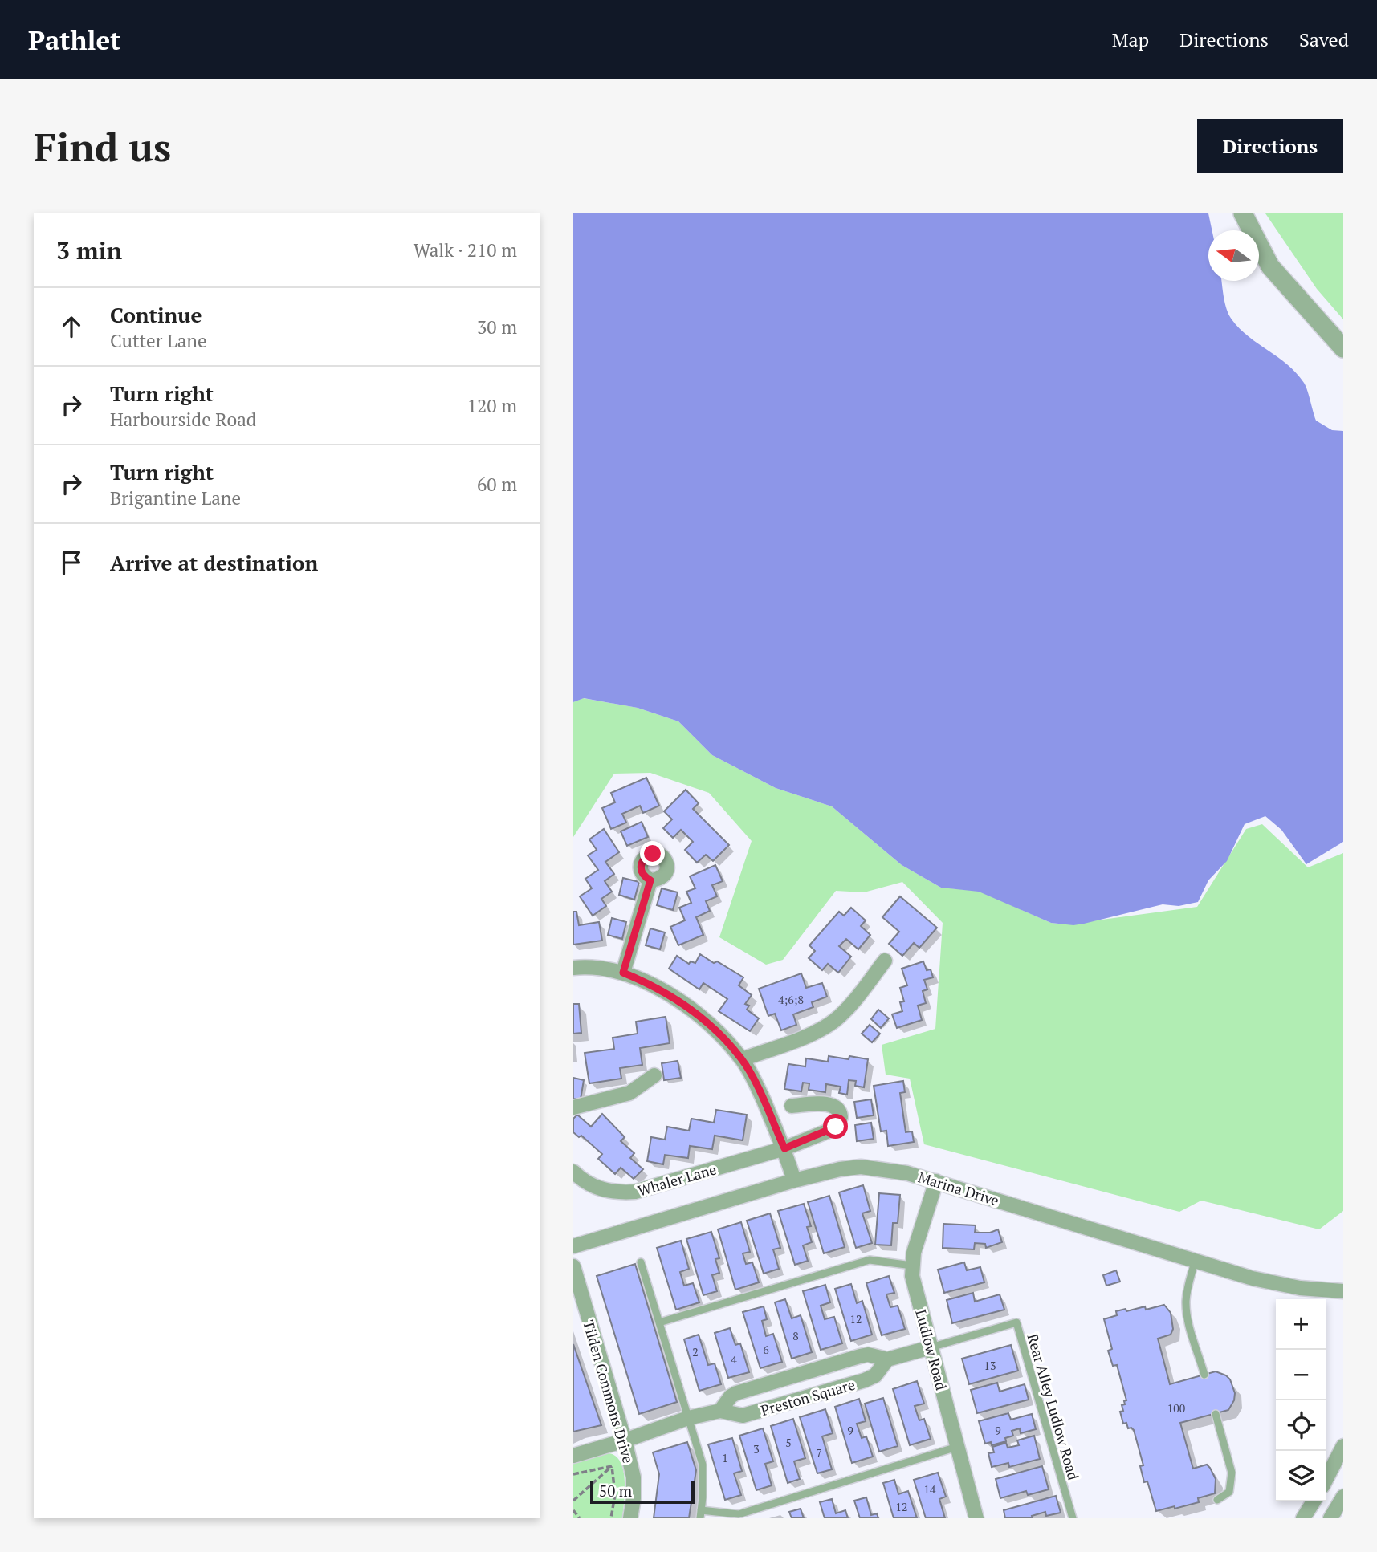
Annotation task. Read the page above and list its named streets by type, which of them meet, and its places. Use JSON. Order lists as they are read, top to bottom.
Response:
{
  "streets": {
    "street": [
      "Whaler Lane",
      "Marina Drive",
      "Ludlow Road",
      "Tilden Commons Drive",
      "Preston Square"
    ],
    "lane": ["Rear Alley Ludlow Road"]
  },
  "crossings": [
    ["Marina Drive", "Ludlow Road"],
    ["Ludlow Road", "Preston Square"],
    ["Ludlow Road", "Rear Alley Ludlow Road"],
    ["Tilden Commons Drive", "Preston Square"],
    ["Preston Square", "Rear Alley Ludlow Road"]
  ],
  "house_numbers": [
    "4;6;8",
    "12",
    "8",
    "6",
    "2",
    "4",
    "13",
    "100",
    "9",
    "9",
    "5",
    "3",
    "7",
    "1",
    "14",
    "12"
  ],
  "scale_bar": "50 m",
  "north": "left",
  "page": {
    "header": "Pathlet",
    "nav": ["Map", "Directions", "Saved"],
    "buttons": "Directions",
    "title": "Find us",
    "heading": ["3 min", "Walk · 210 m"],
    "list": [
      ["Continue", "Cutter Lane", "30 m"],
      ["Turn right", "Harbourside Road", "120 m"],
      ["Turn right", "Brigantine Lane", "60 m"],
      "Arrive at destination"
    ],
    "map_buttons": ["+", "−"],
    "scale": "50 m"
  }
}
